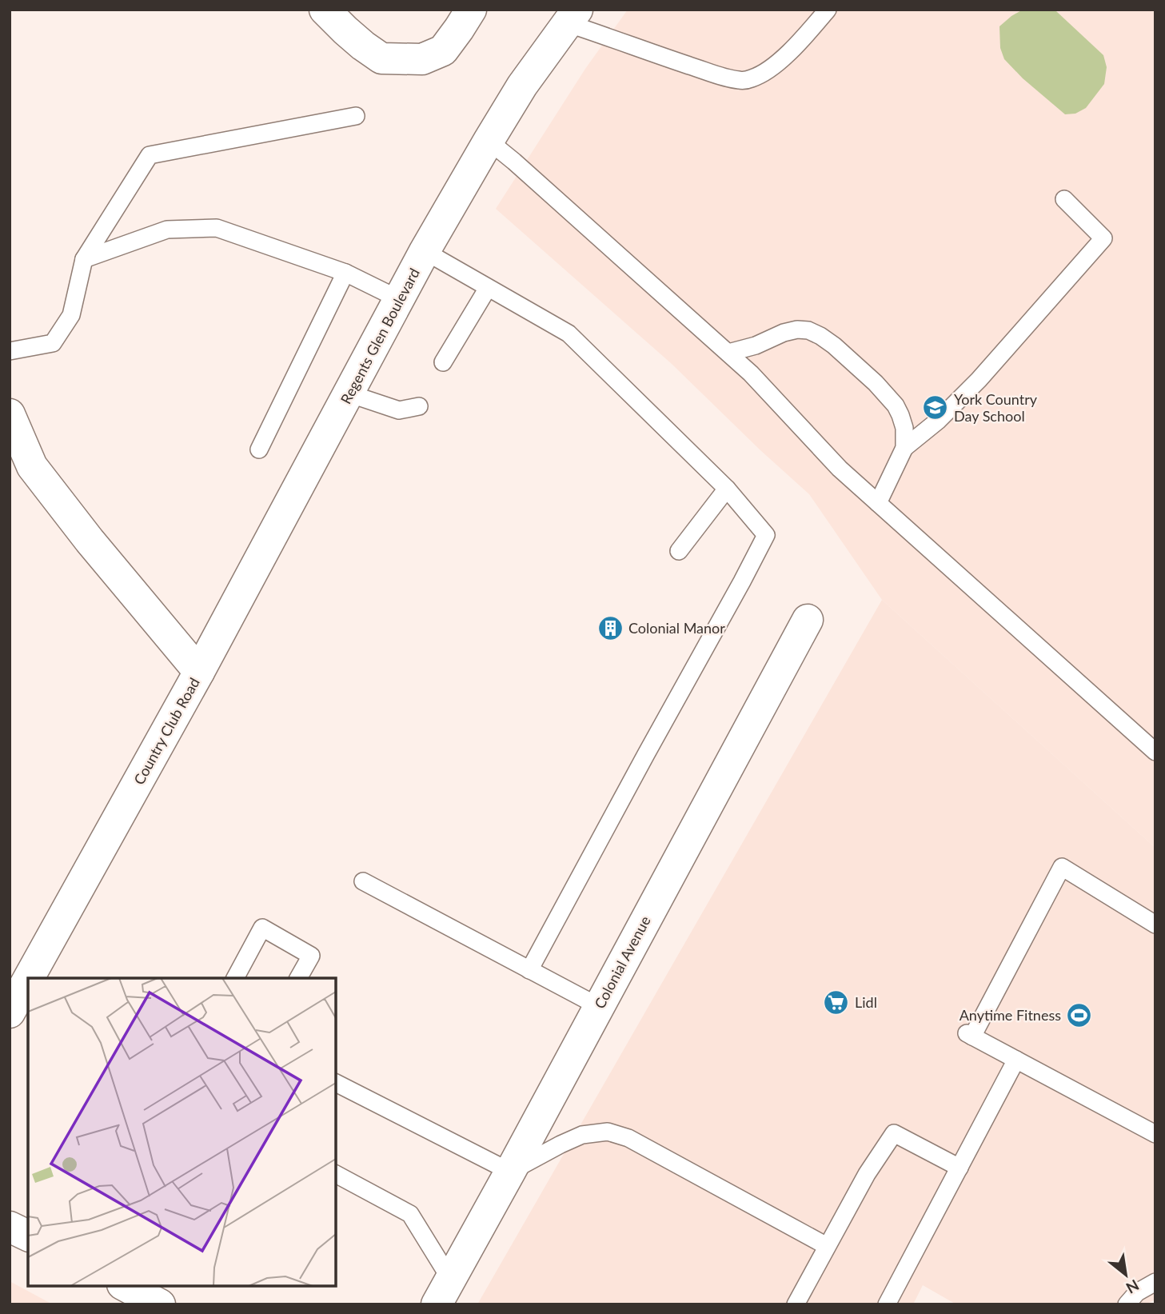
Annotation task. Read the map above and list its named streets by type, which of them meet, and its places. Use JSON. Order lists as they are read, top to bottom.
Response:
{
  "streets": {
    "street": ["Regents Glen Boulevard", "Country Club Road", "Colonial Avenue"]
  },
  "crossings": [
    ["Regents Glen Boulevard", "Country Club Road"]
  ],
  "places": {
    "school or university": ["York Country Day School"],
    "building": ["Colonial Manor"],
    "supermarket": ["Lidl"],
    "sports": ["Anytime Fitness"]
  },
  "north": "bottom right"
}
